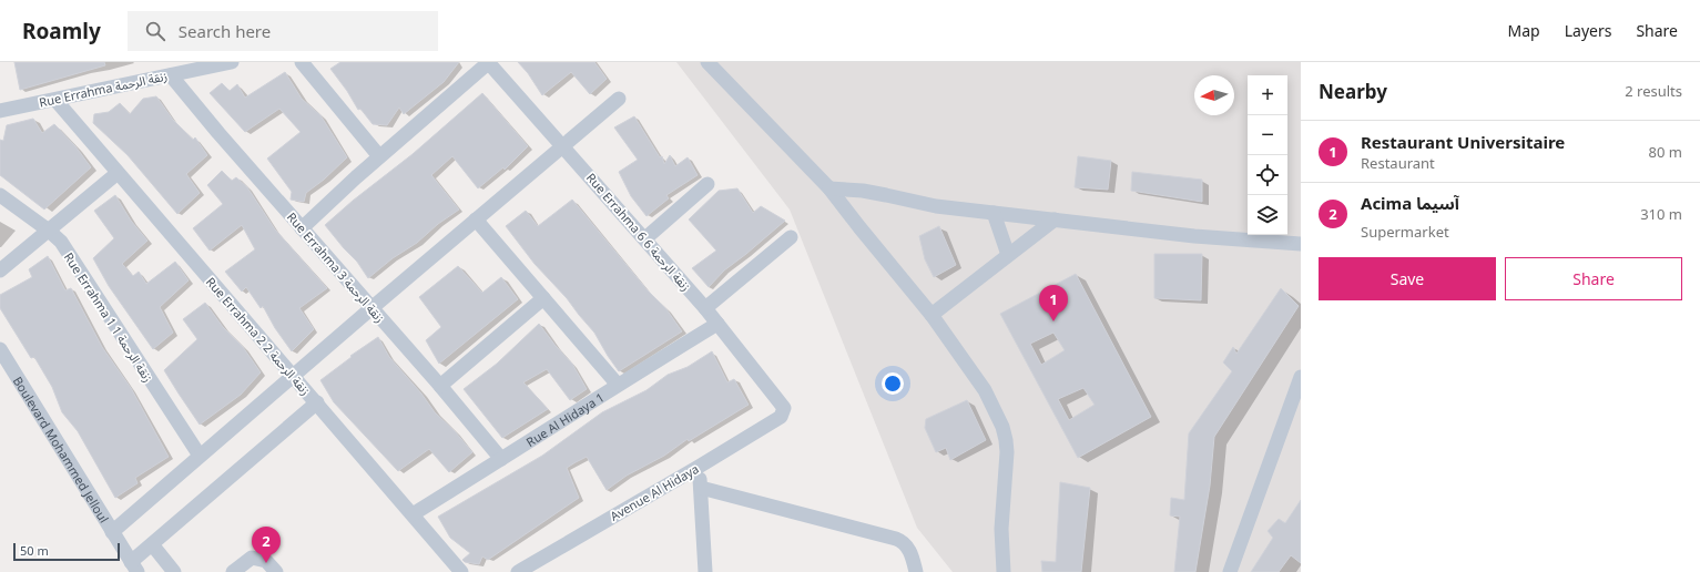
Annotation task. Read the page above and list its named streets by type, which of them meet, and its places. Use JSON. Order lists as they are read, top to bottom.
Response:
{
  "streets": {
    "street": [
      "Rue Errahma زنقة الرحمة",
      "Rue Errahma 6 6 زنقة الرحمة",
      "Rue Errahma 3 زنقة الرحمة",
      "Rue Errahma 1 زنقة الرحمة 1",
      "Rue Errahma 2 2 زنقة الرحمة",
      "Rue Al Hidaya 1",
      "Boulevard Mohammed Jelloul",
      "Avenue Al Hidaya"
    ]
  },
  "crossings": [
    ["Rue Errahma زنقة الرحمة", "Rue Errahma 3 زنقة الرحمة"],
    ["Rue Errahma زنقة الرحمة", "Rue Errahma 2 2 زنقة الرحمة"],
    ["Rue Errahma 6 6 زنقة الرحمة", "Rue Al Hidaya 1"],
    ["Rue Errahma 6 6 زنقة الرحمة", "Avenue Al Hidaya"],
    ["Rue Errahma 3 زنقة الرحمة", "Rue Al Hidaya 1"],
    ["Rue Errahma 2 2 زنقة الرحمة", "Rue Al Hidaya 1"]
  ],
  "scale_bar": "50 m",
  "north": "left",
  "page": {
    "header": "Roamly",
    "search": "Search here",
    "nav": ["Map", "Layers", "Share"],
    "heading": ["Nearby", "2 results"],
    "map_buttons": ["+", "−"],
    "list": [
      {
        "mark": "1",
        "name": "Restaurant Universitaire",
        "note": "Restaurant",
        "value": "80 m"
      },
      {
        "mark": "2",
        "name": "Acima آسيما",
        "note": "Supermarket",
        "value": "310 m"
      }
    ],
    "buttons": ["Save", "Share"],
    "pins": ["1", "2"],
    "scale": "50 m"
  }
}
